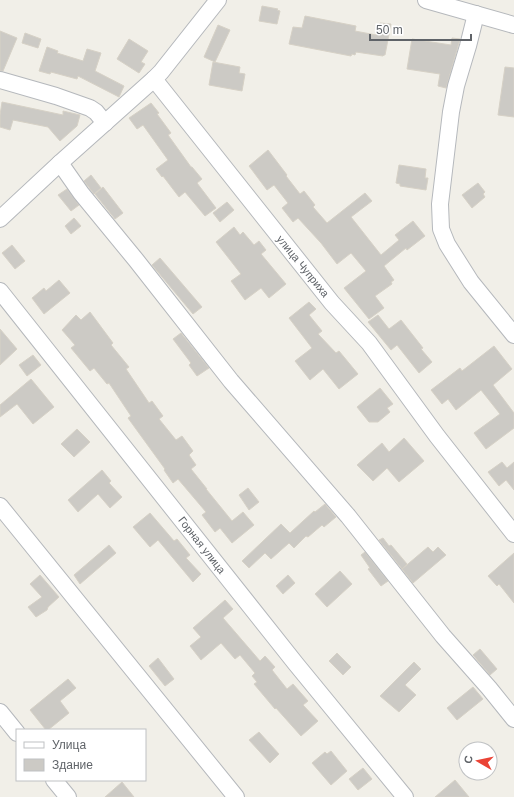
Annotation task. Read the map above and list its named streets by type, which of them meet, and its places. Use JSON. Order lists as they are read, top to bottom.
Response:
{
  "streets": {
    "street": ["улица Чуприха", "Горная улица"]
  },
  "legend": ["Улица", "Здание"],
  "scale_bar": "50 m",
  "north": "left"
}
